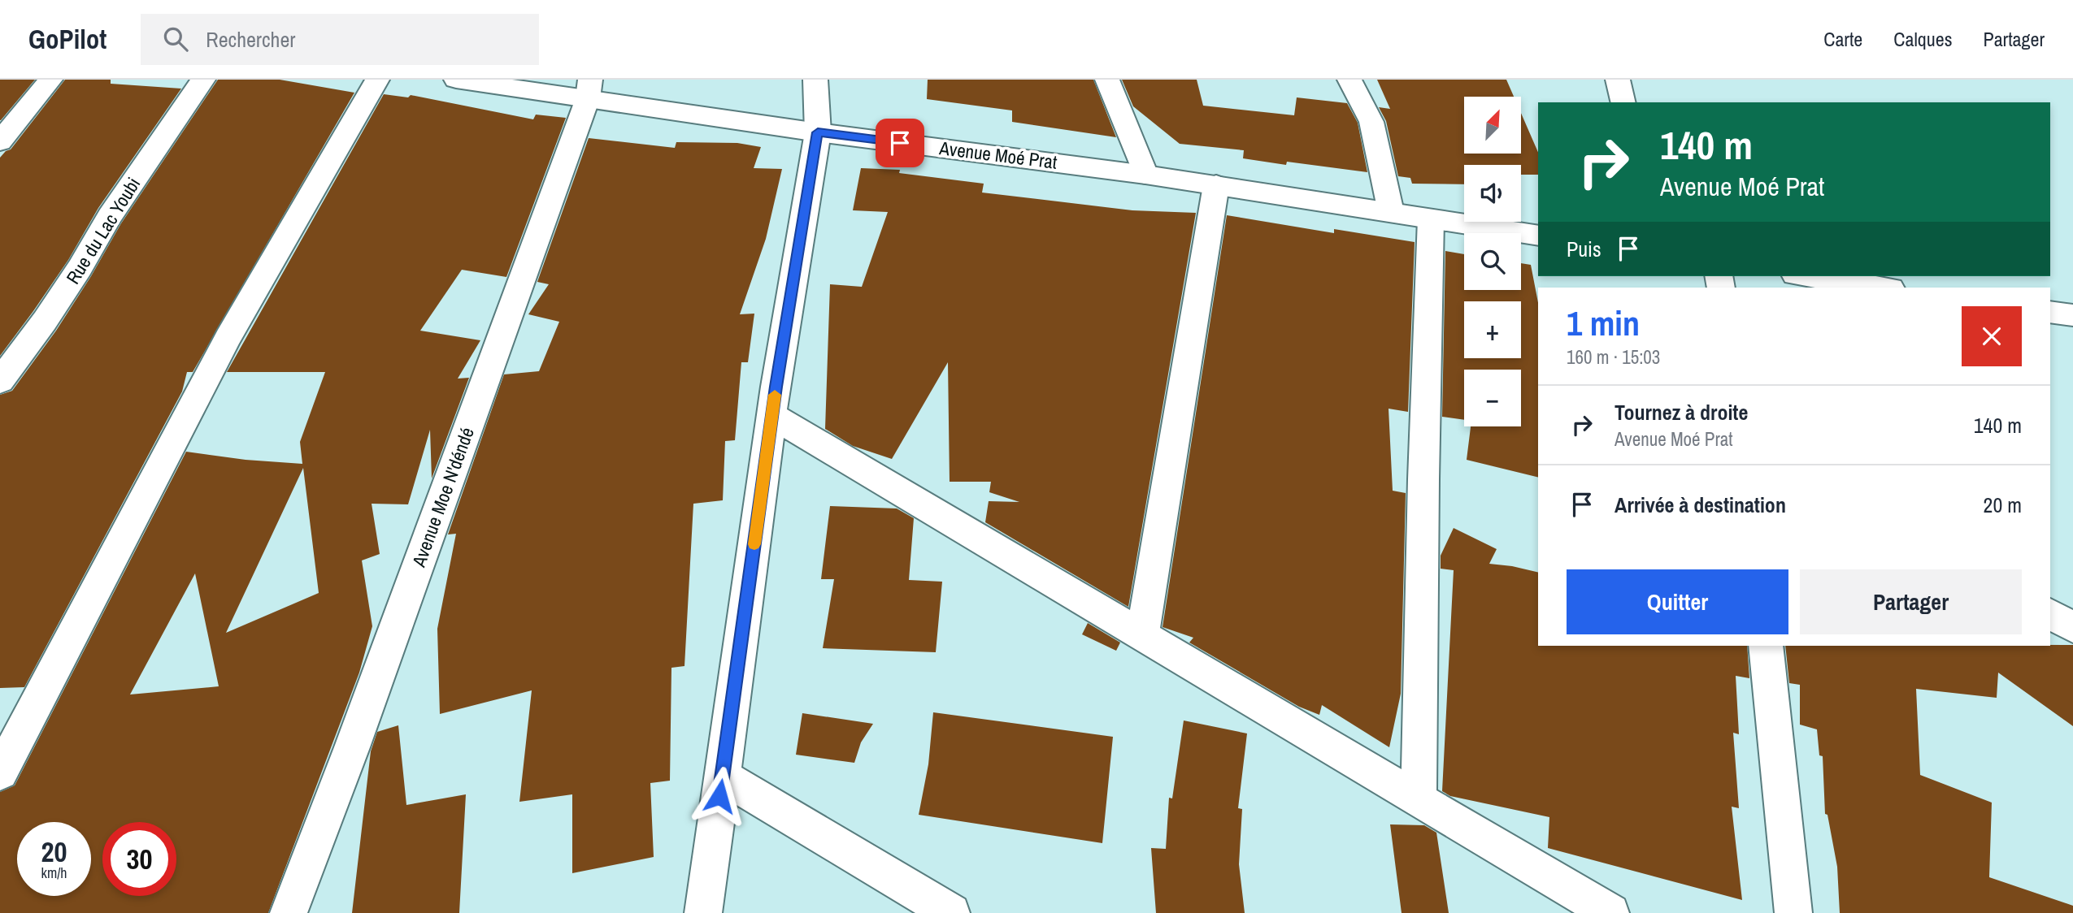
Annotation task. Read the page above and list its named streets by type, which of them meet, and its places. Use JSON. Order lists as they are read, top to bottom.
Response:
{
  "streets": {
    "street": ["Avenue Moé Prat", "Rue du Lac Youbi", "Avenue Moe N'déndé"]
  },
  "crossings": [
    ["Avenue Moé Prat", "Avenue Moe N'déndé"]
  ],
  "north": "top right",
  "page": {
    "header": "GoPilot",
    "search": "Rechercher",
    "nav": ["Carte", "Calques", "Partager"],
    "map_buttons": ["+", "−"],
    "turn": ["140 m", "Avenue Moé Prat"],
    "then": "Puis",
    "heading": ["1 min", "160 m · 15:03"],
    "list": [
      {
        "name": "Tournez à droite",
        "note": "Avenue Moé Prat",
        "value": "140 m"
      },
      {
        "name": "Arrivée à destination",
        "value": "20 m"
      }
    ],
    "buttons": ["Quitter", "Partager"],
    "speed": "20 km/h",
    "limit": "30"
  }
}
